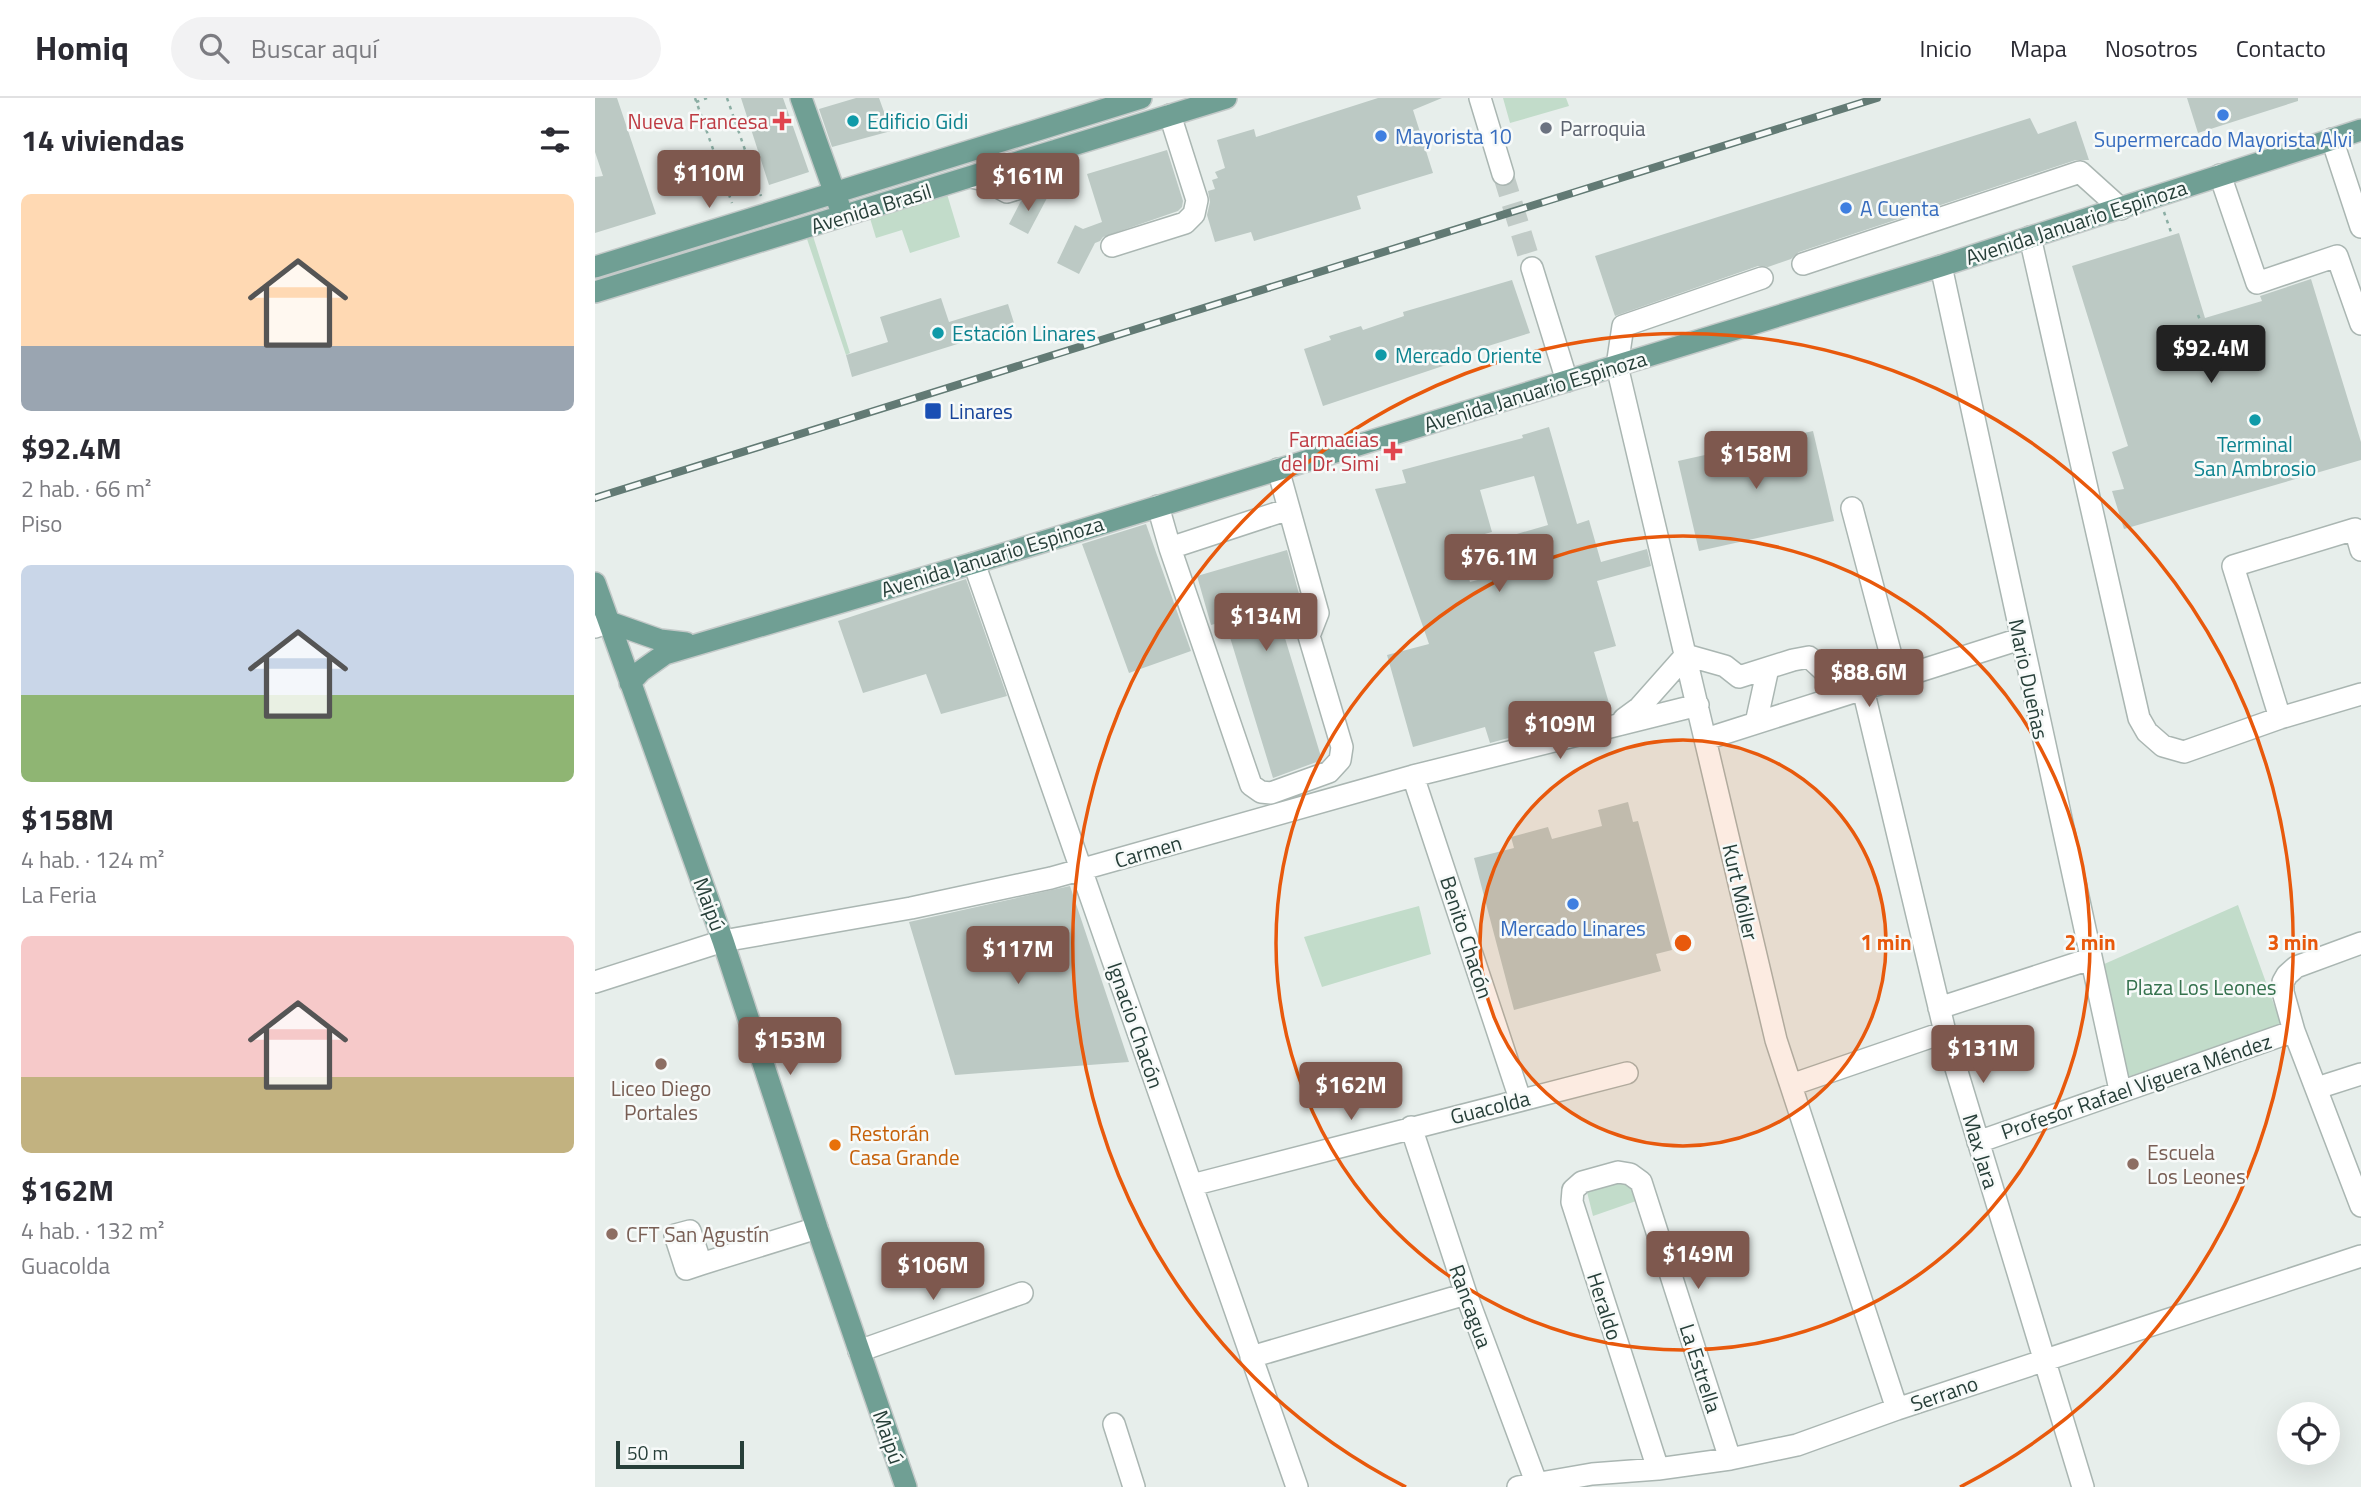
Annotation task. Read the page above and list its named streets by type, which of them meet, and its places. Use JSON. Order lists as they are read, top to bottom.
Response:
{
  "streets": {
    "main road": ["Avenida Brasil", "Avenida Januario Espinoza", "Maipú"],
    "street": [
      "Mario Dueñas",
      "Carmen",
      "Kurt Möller",
      "Benito Chacón",
      "Ignacio Chacón",
      "Profesor Rafael Viguera Méndez",
      "Guacolda",
      "Max Jara",
      "Rancagua",
      "Heraldo",
      "La Estrella",
      "Serrano"
    ]
  },
  "crossings": [
    ["Avenida Januario Espinoza", "Mario Dueñas"],
    ["Avenida Januario Espinoza", "Kurt Möller"],
    ["Avenida Januario Espinoza", "Maipú"],
    ["Avenida Januario Espinoza", "Ignacio Chacón"],
    ["Mario Dueñas", "Profesor Rafael Viguera Méndez"],
    ["Carmen", "Kurt Möller"],
    ["Carmen", "Maipú"],
    ["Carmen", "Benito Chacón"],
    ["Carmen", "Ignacio Chacón"],
    ["Kurt Möller", "Serrano"],
    ["Benito Chacón", "Guacolda"],
    ["Ignacio Chacón", "Guacolda"],
    ["Profesor Rafael Viguera Méndez", "Max Jara"],
    ["Guacolda", "Rancagua"],
    ["Max Jara", "Serrano"],
    ["Rancagua", "Serrano"],
    ["Heraldo", "La Estrella"],
    ["Heraldo", "Serrano"],
    ["La Estrella", "Serrano"]
  ],
  "parks": ["Plaza Los Leones"],
  "places": {
    "other": [
      "Supermercado Mayorista Alvi",
      "Edificio Gidi",
      "Parroquia",
      "Mayorista 10",
      "A Cuenta",
      "Estación Linares",
      "Mercado Oriente",
      "Terminal San Ambrosio",
      "Mercado Linares",
      "Liceo Diego Portales",
      "Restorán Casa Grande",
      "Escuela Los Leones",
      "CFT San Agustín"
    ],
    "health": ["Nueva Francesa", "Farmacias del Dr. Simi"],
    "transit": ["Linares"]
  },
  "scale_bar": "50 m",
  "page": {
    "header": "Homiq",
    "search": "Buscar aquí",
    "nav": [
      "Inicio",
      "Mapa",
      "Nosotros",
      "Contacto"
    ],
    "heading": "14 viviendas",
    "price": [
      "$110M",
      "$161M",
      "$92.4M",
      "$158M",
      "$76.1M",
      "$134M",
      "$88.6M",
      "$109M",
      "$117M",
      "$153M",
      "$131M",
      "$162M",
      "$149M",
      "$106M"
    ],
    "list": [
      {
        "name": "$92.4M",
        "note": "2 hab. · 66 m² · Piso"
      },
      {
        "name": "$158M",
        "note": "4 hab. · 124 m² · La Feria"
      },
      {
        "name": "$162M",
        "note": "4 hab. · 132 m² · Guacolda"
      }
    ],
    "scale": "50 m"
  },
  "rings": ["1 min", "2 min", "3 min"]
}
